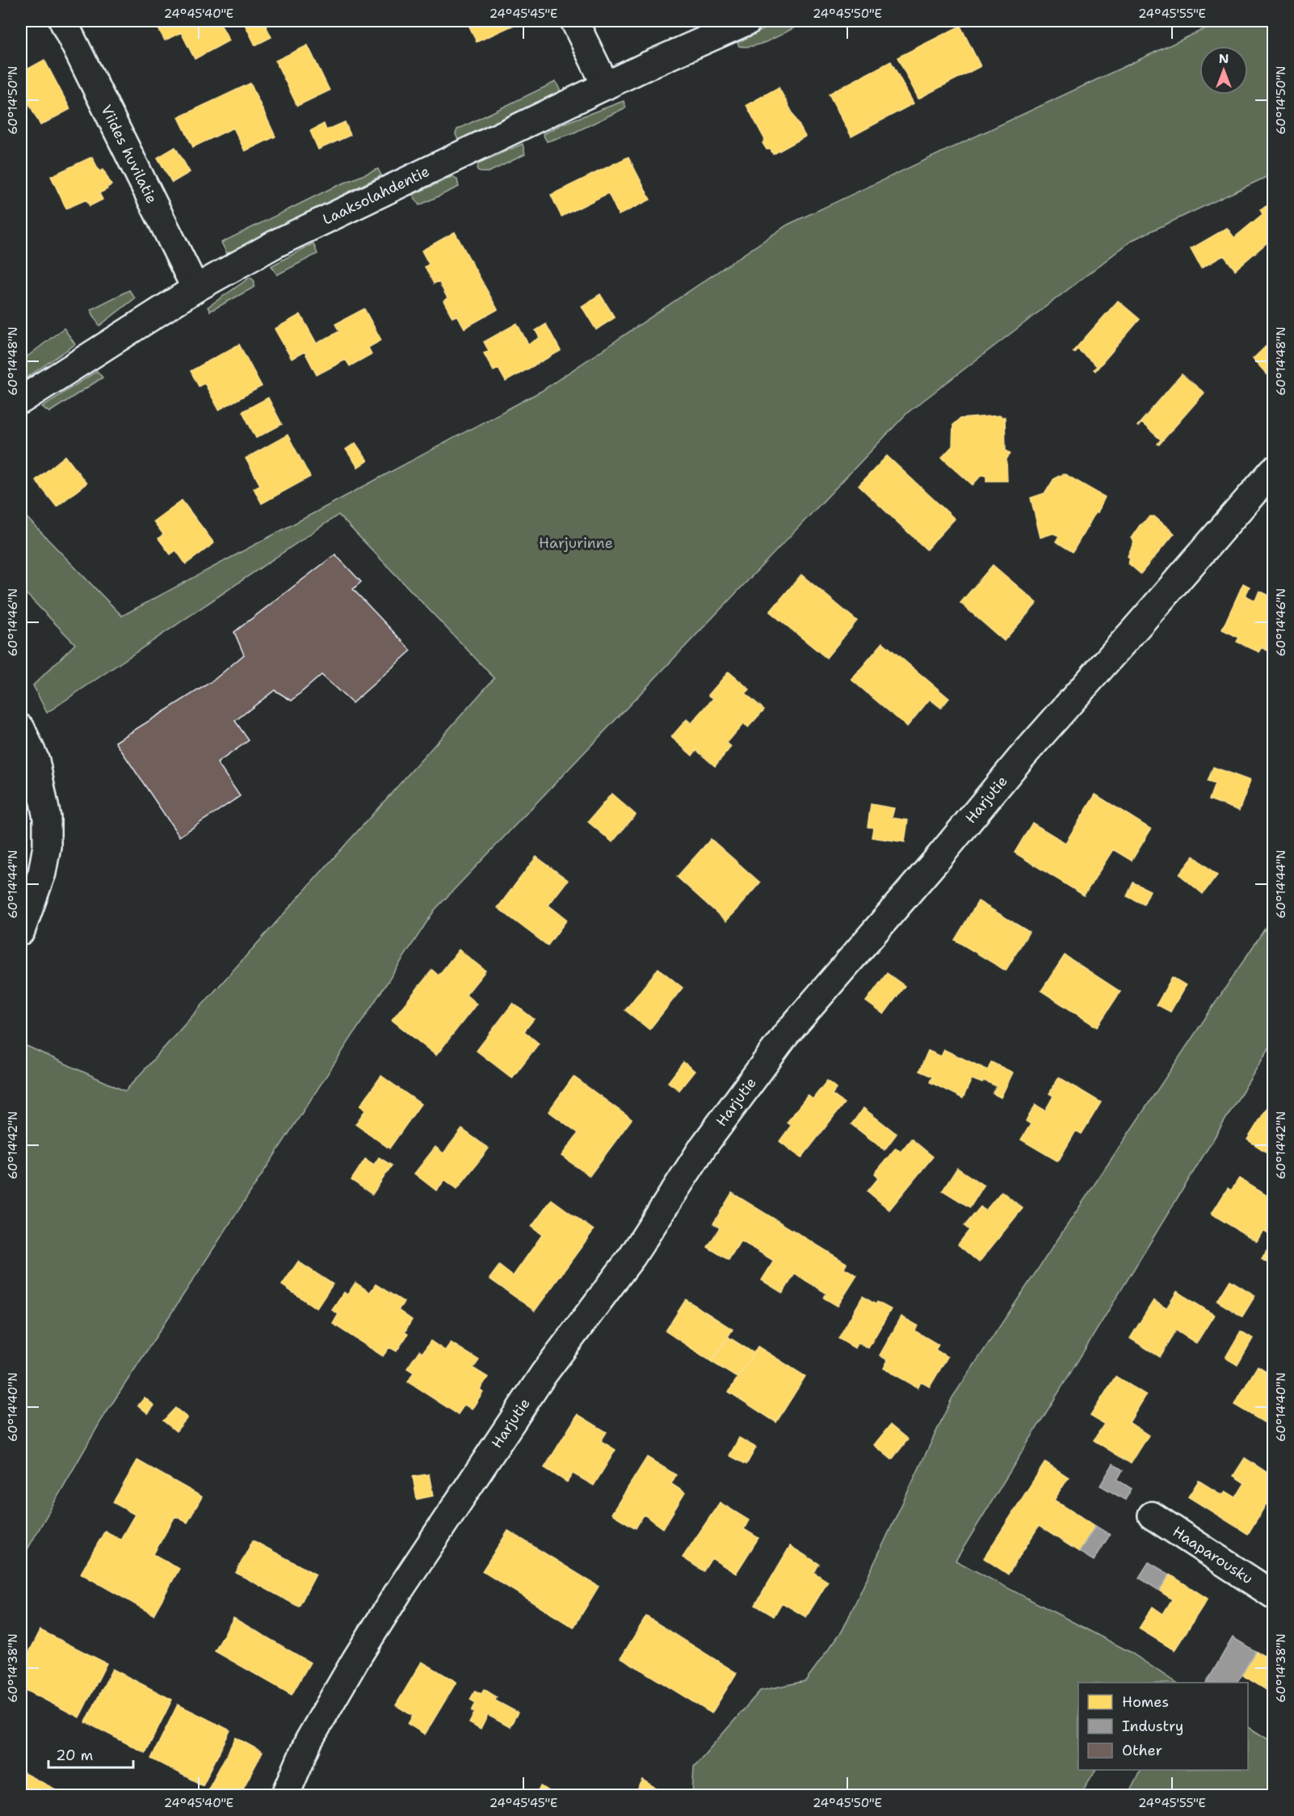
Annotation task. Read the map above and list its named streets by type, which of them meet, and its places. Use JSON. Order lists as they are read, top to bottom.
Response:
{
  "streets": {
    "street": [
      "Viides huvilatie",
      "Laaksolahdentie",
      "Harjutie",
      "Haaparousku"
    ]
  },
  "crossings": [
    ["Viides huvilatie", "Laaksolahdentie"]
  ],
  "parks": ["Harjurinne"],
  "legend": ["Homes", "Industry", "Other"],
  "scale_bar": "20 m",
  "north": "top",
  "coordinates": [
    "24°45'40\"E",
    "24°45'45\"E",
    "24°45'50\"E",
    "24°45'55\"E",
    "60°14'50\"N",
    "60°14'48\"N",
    "60°14'46\"N",
    "60°14'44\"N",
    "60°14'42\"N",
    "60°14'40\"N",
    "60°14'38\"N"
  ]
}
